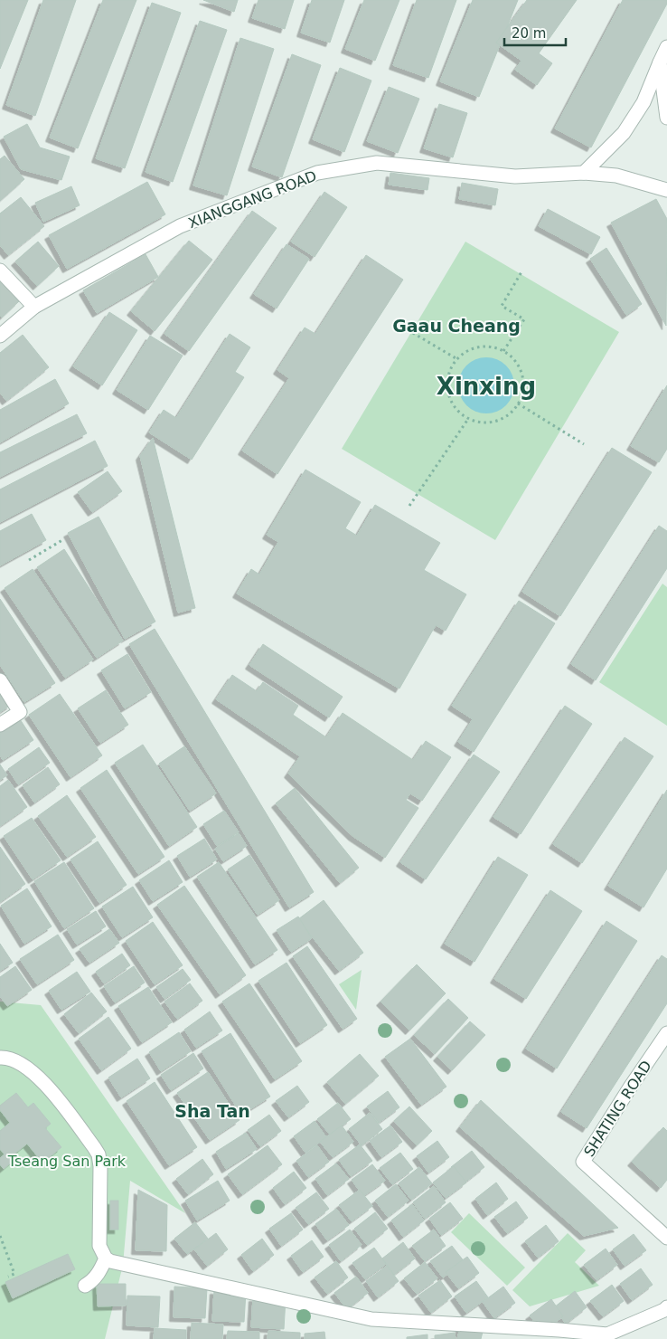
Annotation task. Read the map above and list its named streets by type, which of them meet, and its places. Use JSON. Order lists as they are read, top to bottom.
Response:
{
  "streets": {
    "street": ["XIANGGANG ROAD", "SHATING ROAD"]
  },
  "districts": ["Gaau Cheang", "Xinxing", "Sha Tan"],
  "parks": ["Tseang San Park"],
  "scale_bar": "20 m"
}
